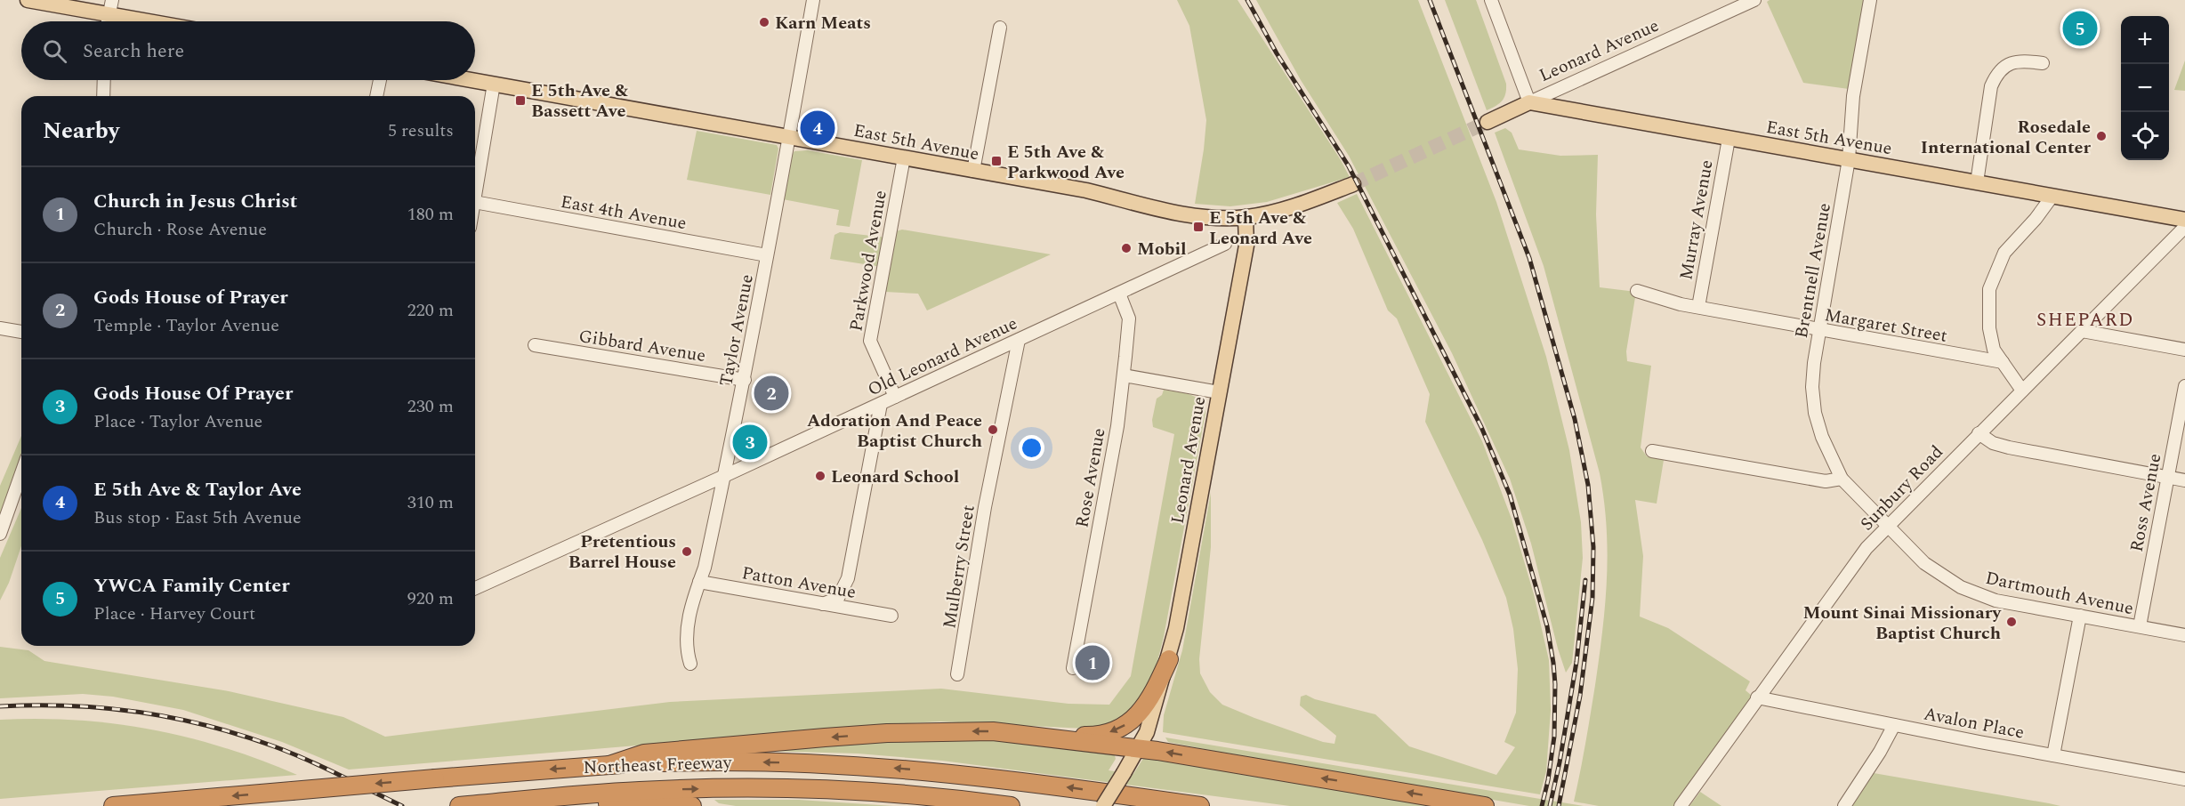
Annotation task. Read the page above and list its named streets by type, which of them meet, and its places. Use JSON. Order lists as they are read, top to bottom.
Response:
{
  "streets": {
    "highway": ["Northeast Freeway"],
    "main road": ["Leonard Avenue", "East 5th Avenue"],
    "street": [
      "East 4th Avenue",
      "Murray Avenue",
      "Parkwood Avenue",
      "Brentnell Avenue",
      "Margaret Street",
      "Taylor Avenue",
      "Gibbard Avenue",
      "Old Leonard Avenue",
      "Rose Avenue",
      "Sunbury Road",
      "Ross Avenue",
      "Mulberry Street",
      "Patton Avenue",
      "Dartmouth Avenue",
      "Avalon Place"
    ]
  },
  "crossings": [
    ["Leonard Avenue", "East 5th Avenue"],
    ["East 5th Avenue", "Murray Avenue"],
    ["East 5th Avenue", "Parkwood Avenue"],
    ["East 5th Avenue", "Brentnell Avenue"],
    ["East 5th Avenue", "Taylor Avenue"],
    ["East 4th Avenue", "Taylor Avenue"],
    ["Murray Avenue", "Margaret Street"],
    ["Parkwood Avenue", "Old Leonard Avenue"],
    ["Brentnell Avenue", "Margaret Street"],
    ["Brentnell Avenue", "Sunbury Road"],
    ["Brentnell Avenue", "Dartmouth Avenue"],
    ["Taylor Avenue", "Gibbard Avenue"],
    ["Taylor Avenue", "Old Leonard Avenue"],
    ["Taylor Avenue", "Patton Avenue"],
    ["Old Leonard Avenue", "Rose Avenue"],
    ["Old Leonard Avenue", "Mulberry Street"],
    ["Sunbury Road", "Dartmouth Avenue"],
    ["Sunbury Road", "Avalon Place"],
    ["Ross Avenue", "Dartmouth Avenue"]
  ],
  "districts": ["SHEPARD"],
  "places": {
    "other": [
      "Karn Meats",
      "Rosedale International Center",
      "Mobil",
      "Adoration And Peace Baptist Church",
      "Leonard School",
      "Pretentious Barrel House",
      "Mount Sinai Missionary Baptist Church"
    ],
    "transit": ["E 5th Ave & Bassett Ave", "E 5th Ave & Parkwood Ave", "E 5th Ave & Leonard Ave"]
  },
  "page": {
    "pins": [
      "5",
      "4",
      "2",
      "3",
      "1"
    ],
    "map_buttons": ["+", "−"],
    "search": "Search here",
    "heading": ["Nearby", "5 results"],
    "list": [
      {
        "mark": "1",
        "name": "Church in Jesus Christ",
        "note": "Church · Rose Avenue",
        "value": "180 m"
      },
      {
        "mark": "2",
        "name": "Gods House of Prayer",
        "note": "Temple · Taylor Avenue",
        "value": "220 m"
      },
      {
        "mark": "3",
        "name": "Gods House Of Prayer",
        "note": "Place · Taylor Avenue",
        "value": "230 m"
      },
      {
        "mark": "4",
        "name": "E 5th Ave & Taylor Ave",
        "note": "Bus stop · East 5th Avenue",
        "value": "310 m"
      },
      {
        "mark": "5",
        "name": "YWCA Family Center",
        "note": "Place · Harvey Court",
        "value": "920 m"
      }
    ]
  }
}
